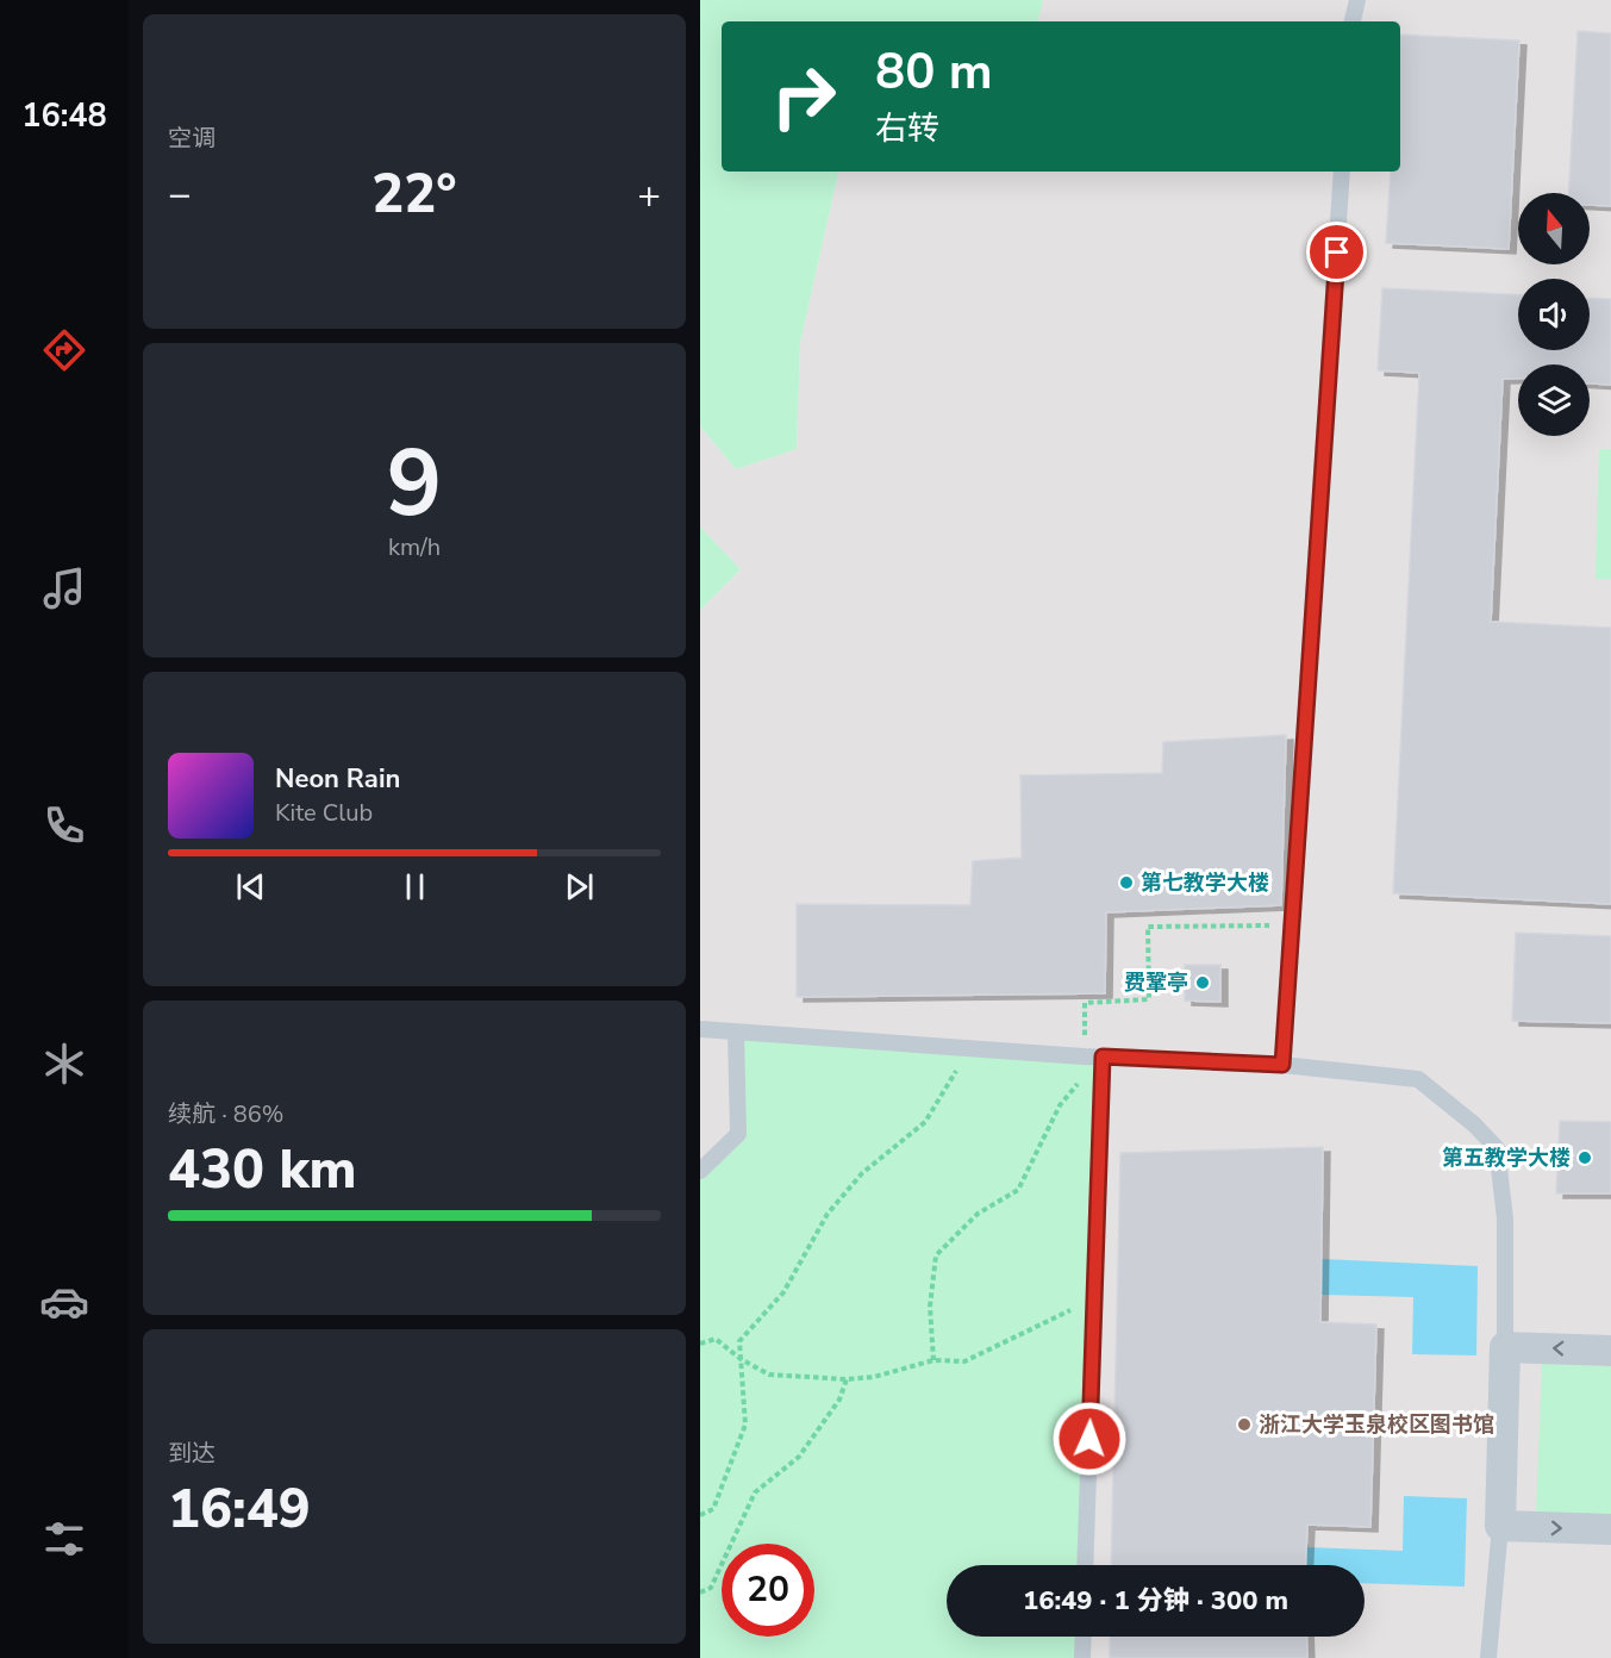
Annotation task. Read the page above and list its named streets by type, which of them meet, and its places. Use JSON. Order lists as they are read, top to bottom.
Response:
{
  "places": [
    "第七教学大楼",
    "费鞏亭",
    "第五教学大楼",
    "浙江大学玉泉校区图书馆"
  ],
  "north": "top",
  "page": {
    "tabs": "16:48",
    "tile": [
      "空调",
      ["9", "km/h"],
      ["续航 · 86%", "430 km"],
      ["到达", "16:49"]
    ],
    "turn": ["80 m", "右转"],
    "heat": ["−", "22°", "+"],
    "song": ["Neon Rain", "Kite Club"],
    "limit": "20",
    "trip": "16:49 · 1 分钟 · 300 m"
  }
}
